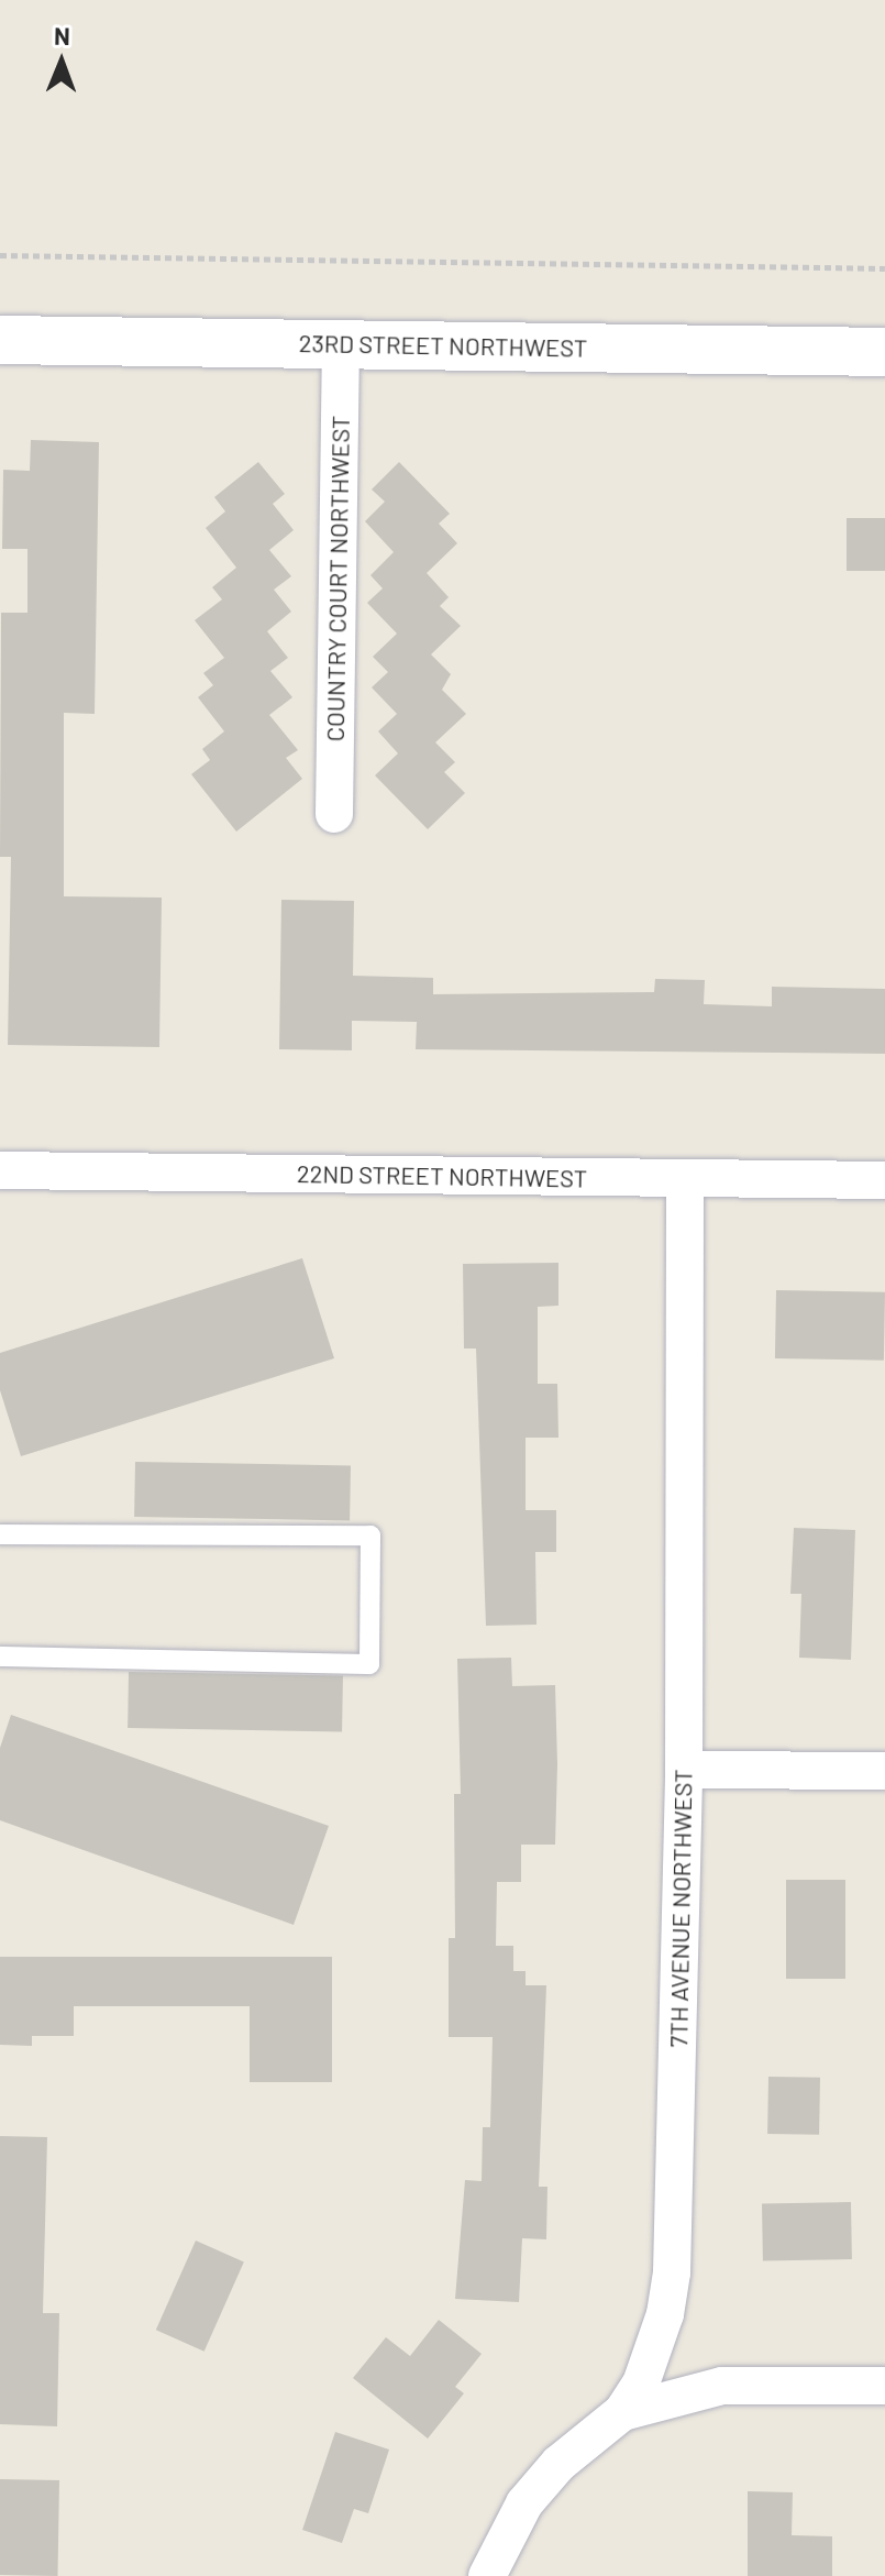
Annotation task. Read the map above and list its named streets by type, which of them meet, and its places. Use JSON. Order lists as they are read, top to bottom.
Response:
{
  "streets": {
    "street": [
      "23RD STREET NORTHWEST",
      "COUNTRY COURT NORTHWEST",
      "22ND STREET NORTHWEST",
      "7TH AVENUE NORTHWEST"
    ]
  },
  "crossings": [
    ["23RD STREET NORTHWEST", "COUNTRY COURT NORTHWEST"],
    ["22ND STREET NORTHWEST", "7TH AVENUE NORTHWEST"]
  ],
  "north": "top"
}
